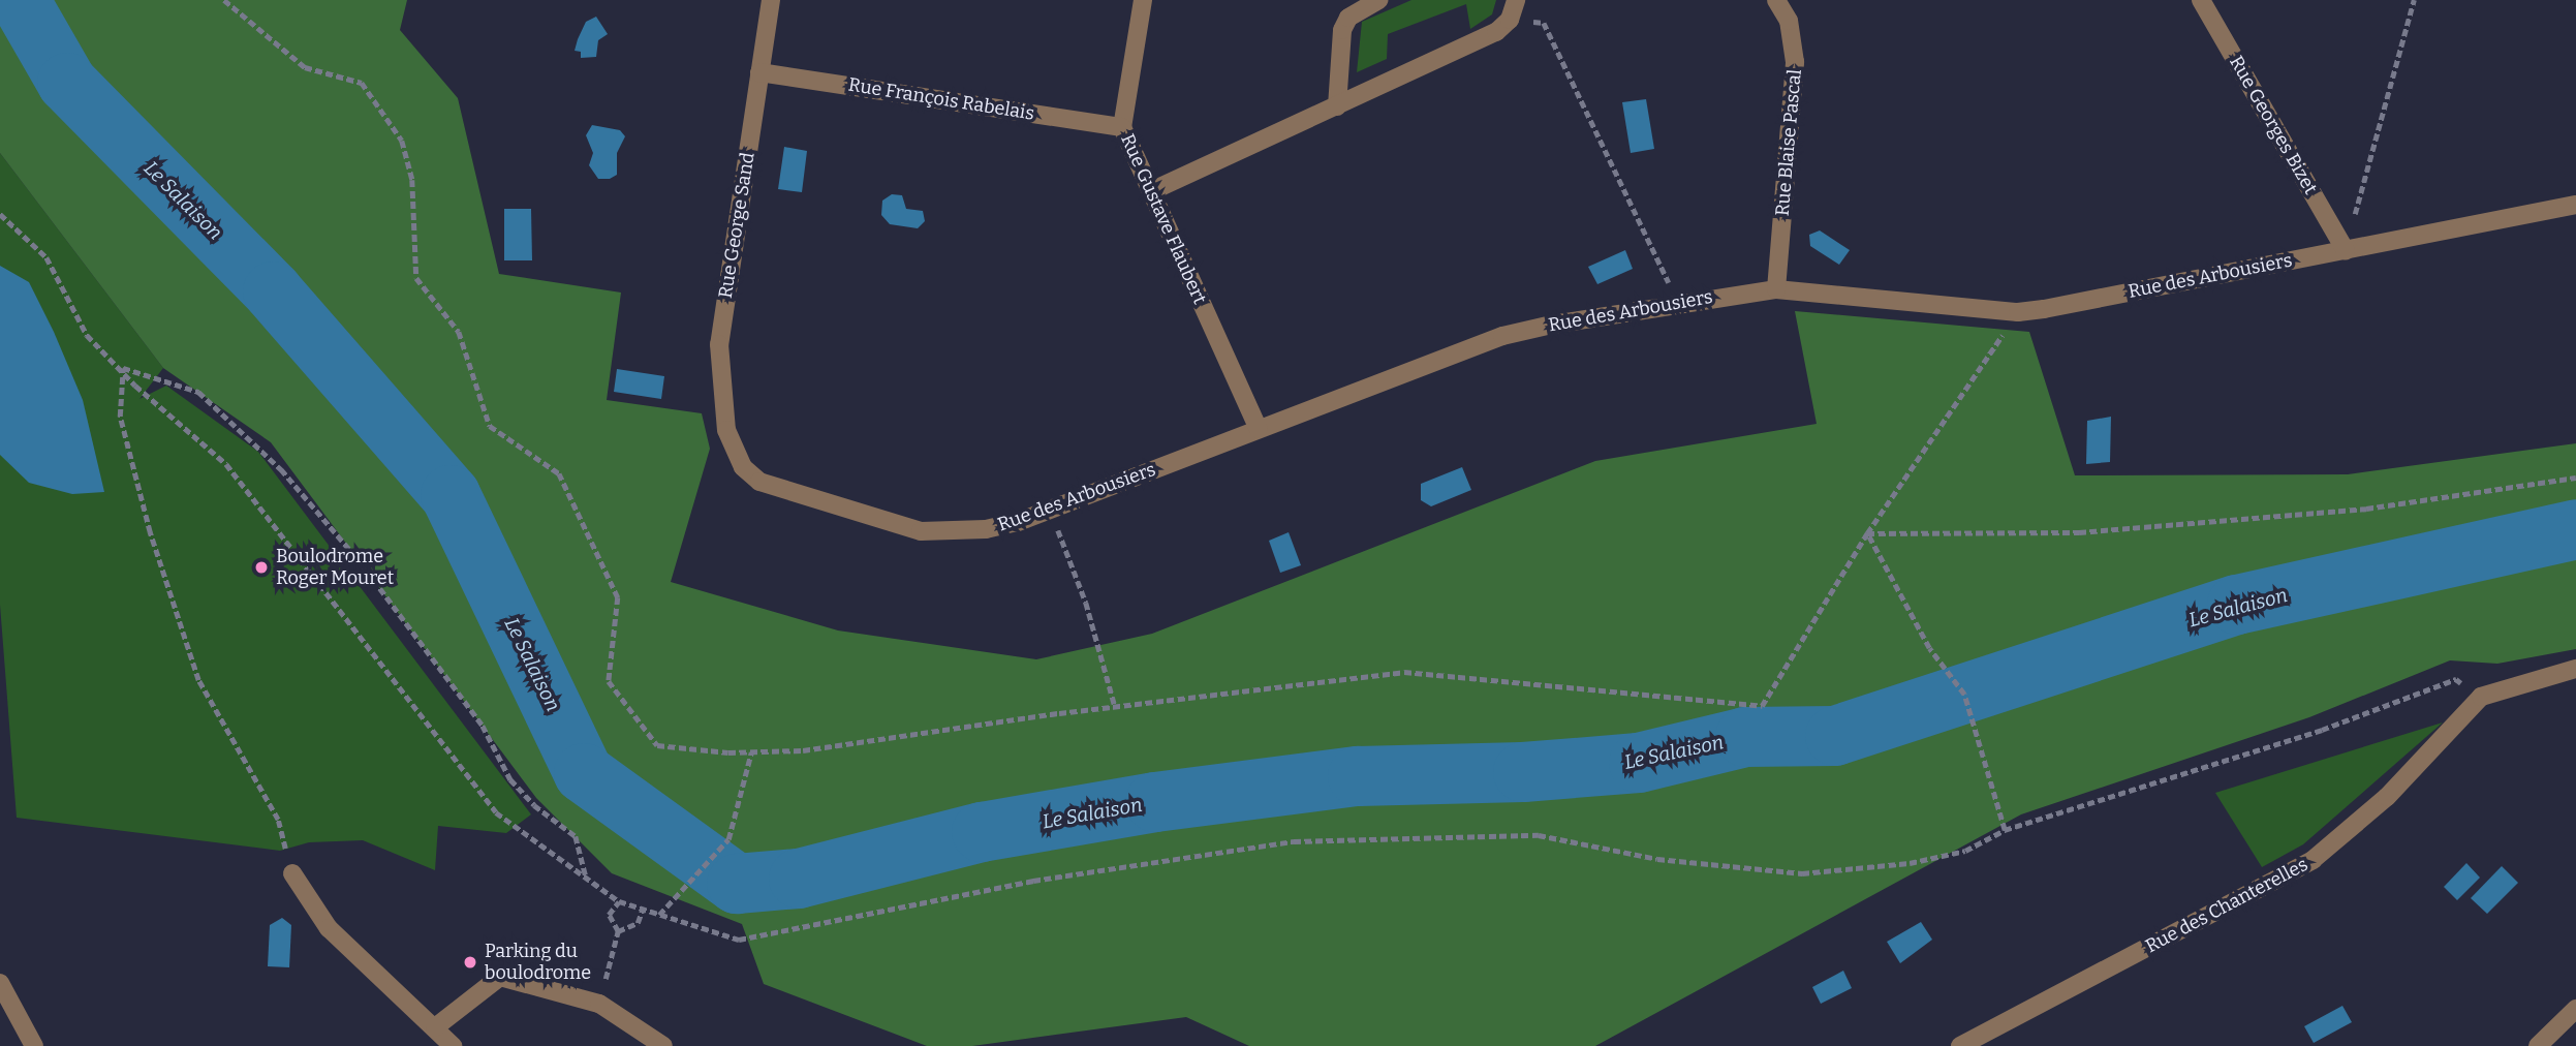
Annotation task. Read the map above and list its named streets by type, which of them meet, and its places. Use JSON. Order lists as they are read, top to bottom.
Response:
{
  "streets": {
    "street": [
      "Rue François Rabelais",
      "Rue Georges Bizet",
      "Rue Blaise Pascal",
      "Rue Gustave Flaubert",
      "Rue George Sand",
      "Rue des Arbousiers",
      "Rue des Chanterelles"
    ]
  },
  "crossings": [
    ["Rue François Rabelais", "Rue Gustave Flaubert"],
    ["Rue François Rabelais", "Rue George Sand"],
    ["Rue Georges Bizet", "Rue des Arbousiers"],
    ["Rue Blaise Pascal", "Rue des Arbousiers"],
    ["Rue Gustave Flaubert", "Rue des Arbousiers"],
    ["Rue George Sand", "Rue des Arbousiers"]
  ],
  "water": ["Le Salaison"],
  "places": ["Boulodrome Roger Mouret", "Parking du boulodrome"]
}
